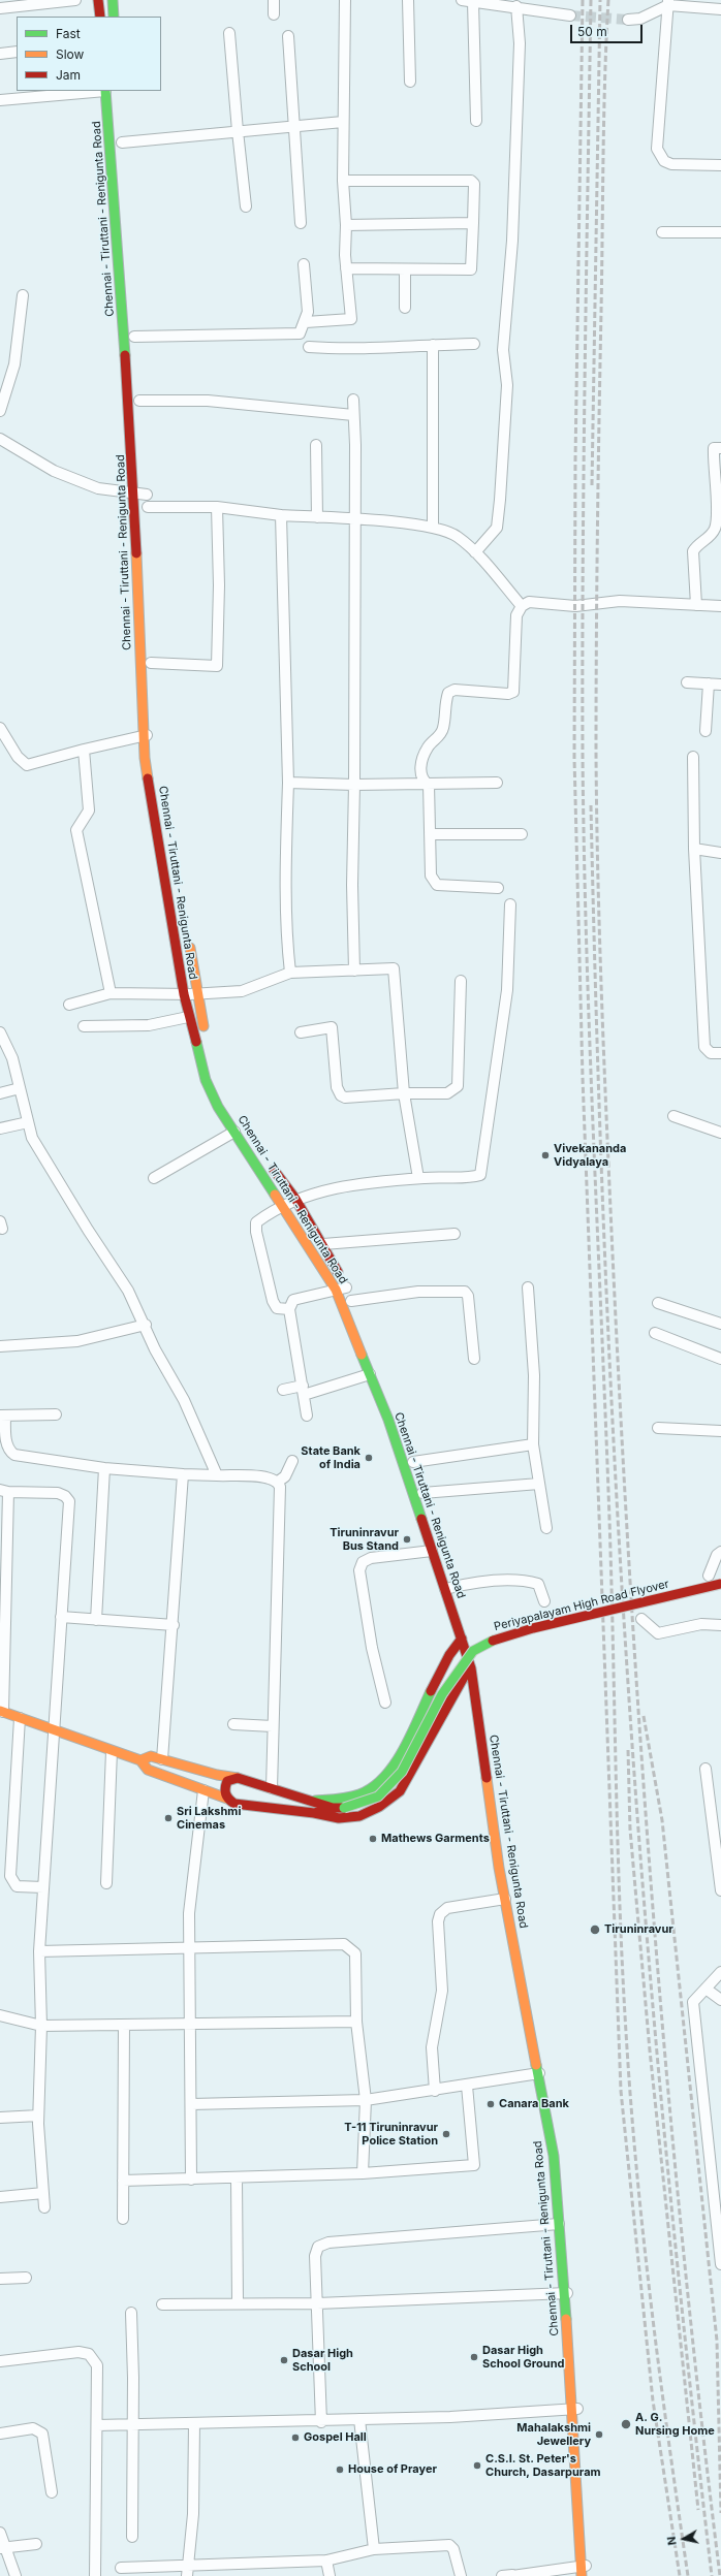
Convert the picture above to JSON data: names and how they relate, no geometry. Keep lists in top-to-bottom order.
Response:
{
  "streets": {
    "main road": ["Chennai - Tiruttani - Renigunta Road", "Periyapalayam High Road Flyover"]
  },
  "places": [
    "Vivekananda Vidyalaya",
    "State Bank of India",
    "Tiruninravur Bus Stand",
    "Sri Lakshmi Cinemas",
    "Mathews Garments",
    "Tiruninravur",
    "Canara Bank",
    "T-11 Tiruninravur Police Station",
    "Dasar High School Ground",
    "Dasar High School",
    "A. G. Nursing Home",
    "Mahalakshmi Jewellery",
    "Gospel Hall",
    "C.S.I. St. Peter's Church, Dasarpuram",
    "House of Prayer"
  ],
  "legend": ["Fast", "Slow", "Jam"],
  "scale_bar": "50 m",
  "north": "left"
}
